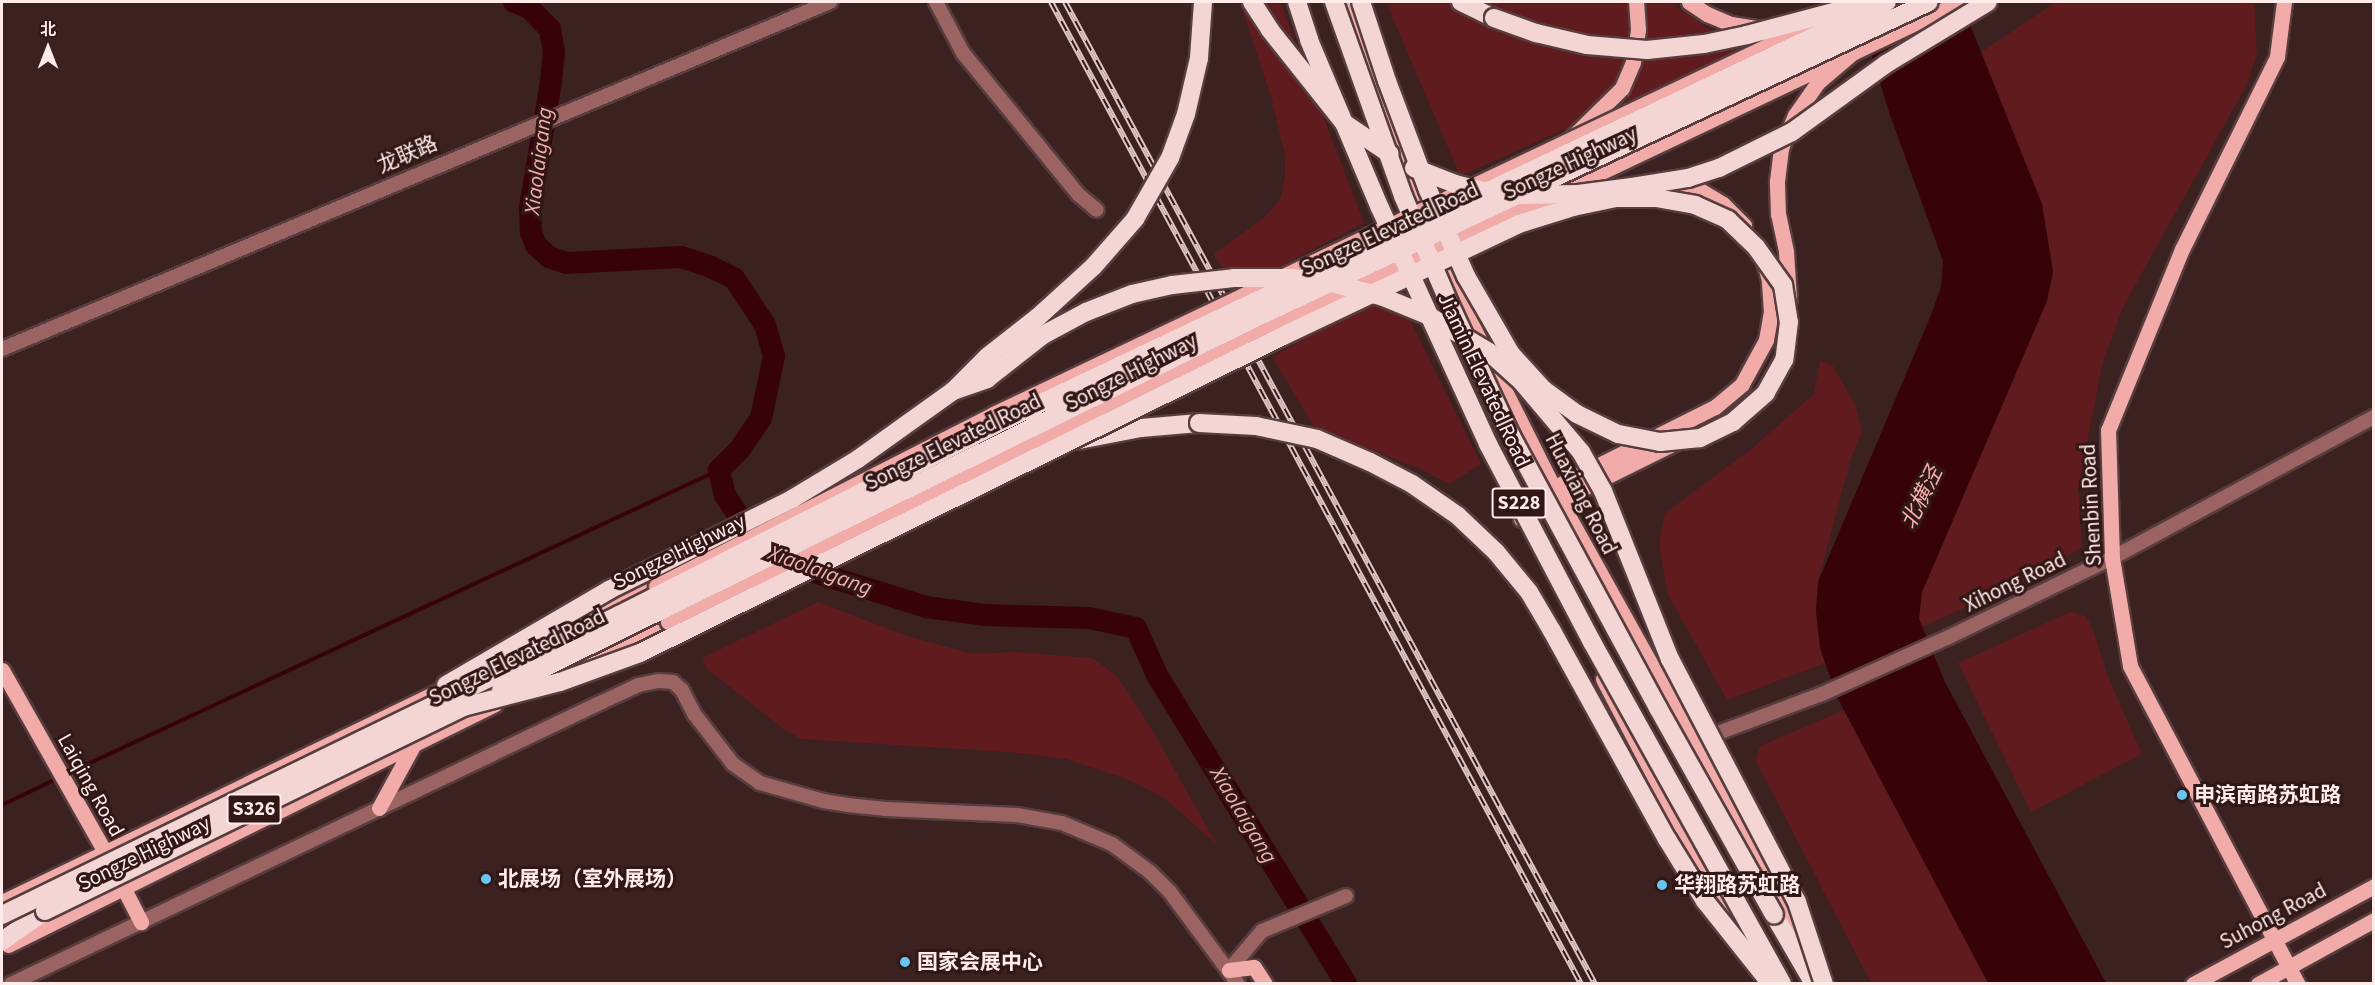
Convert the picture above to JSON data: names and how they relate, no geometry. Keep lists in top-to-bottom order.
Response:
{
  "streets": {
    "highway": [
      "Songze Elevated Road",
      "Jiamin Elevated Road",
      "S228",
      "S326"
    ],
    "main road": [
      "Songze Highway",
      "Huaxiang Road",
      "Shenbin Road",
      "Laiqing Road",
      "Suhong Road"
    ],
    "street": ["龙联路", "Xihong Road"]
  },
  "crossings": [
    ["Songze Highway", "Laiqing Road"],
    ["Huaxiang Road", "Xihong Road"],
    ["Shenbin Road", "Xihong Road"],
    ["Shenbin Road", "Suhong Road"]
  ],
  "water": ["Xiaolaigang", "北横泾"],
  "places": [
    "申滨南路苏虹路",
    "北展场（室外展场）",
    "华翔路苏虹路",
    "国家会展中心"
  ],
  "north": "top"
}
